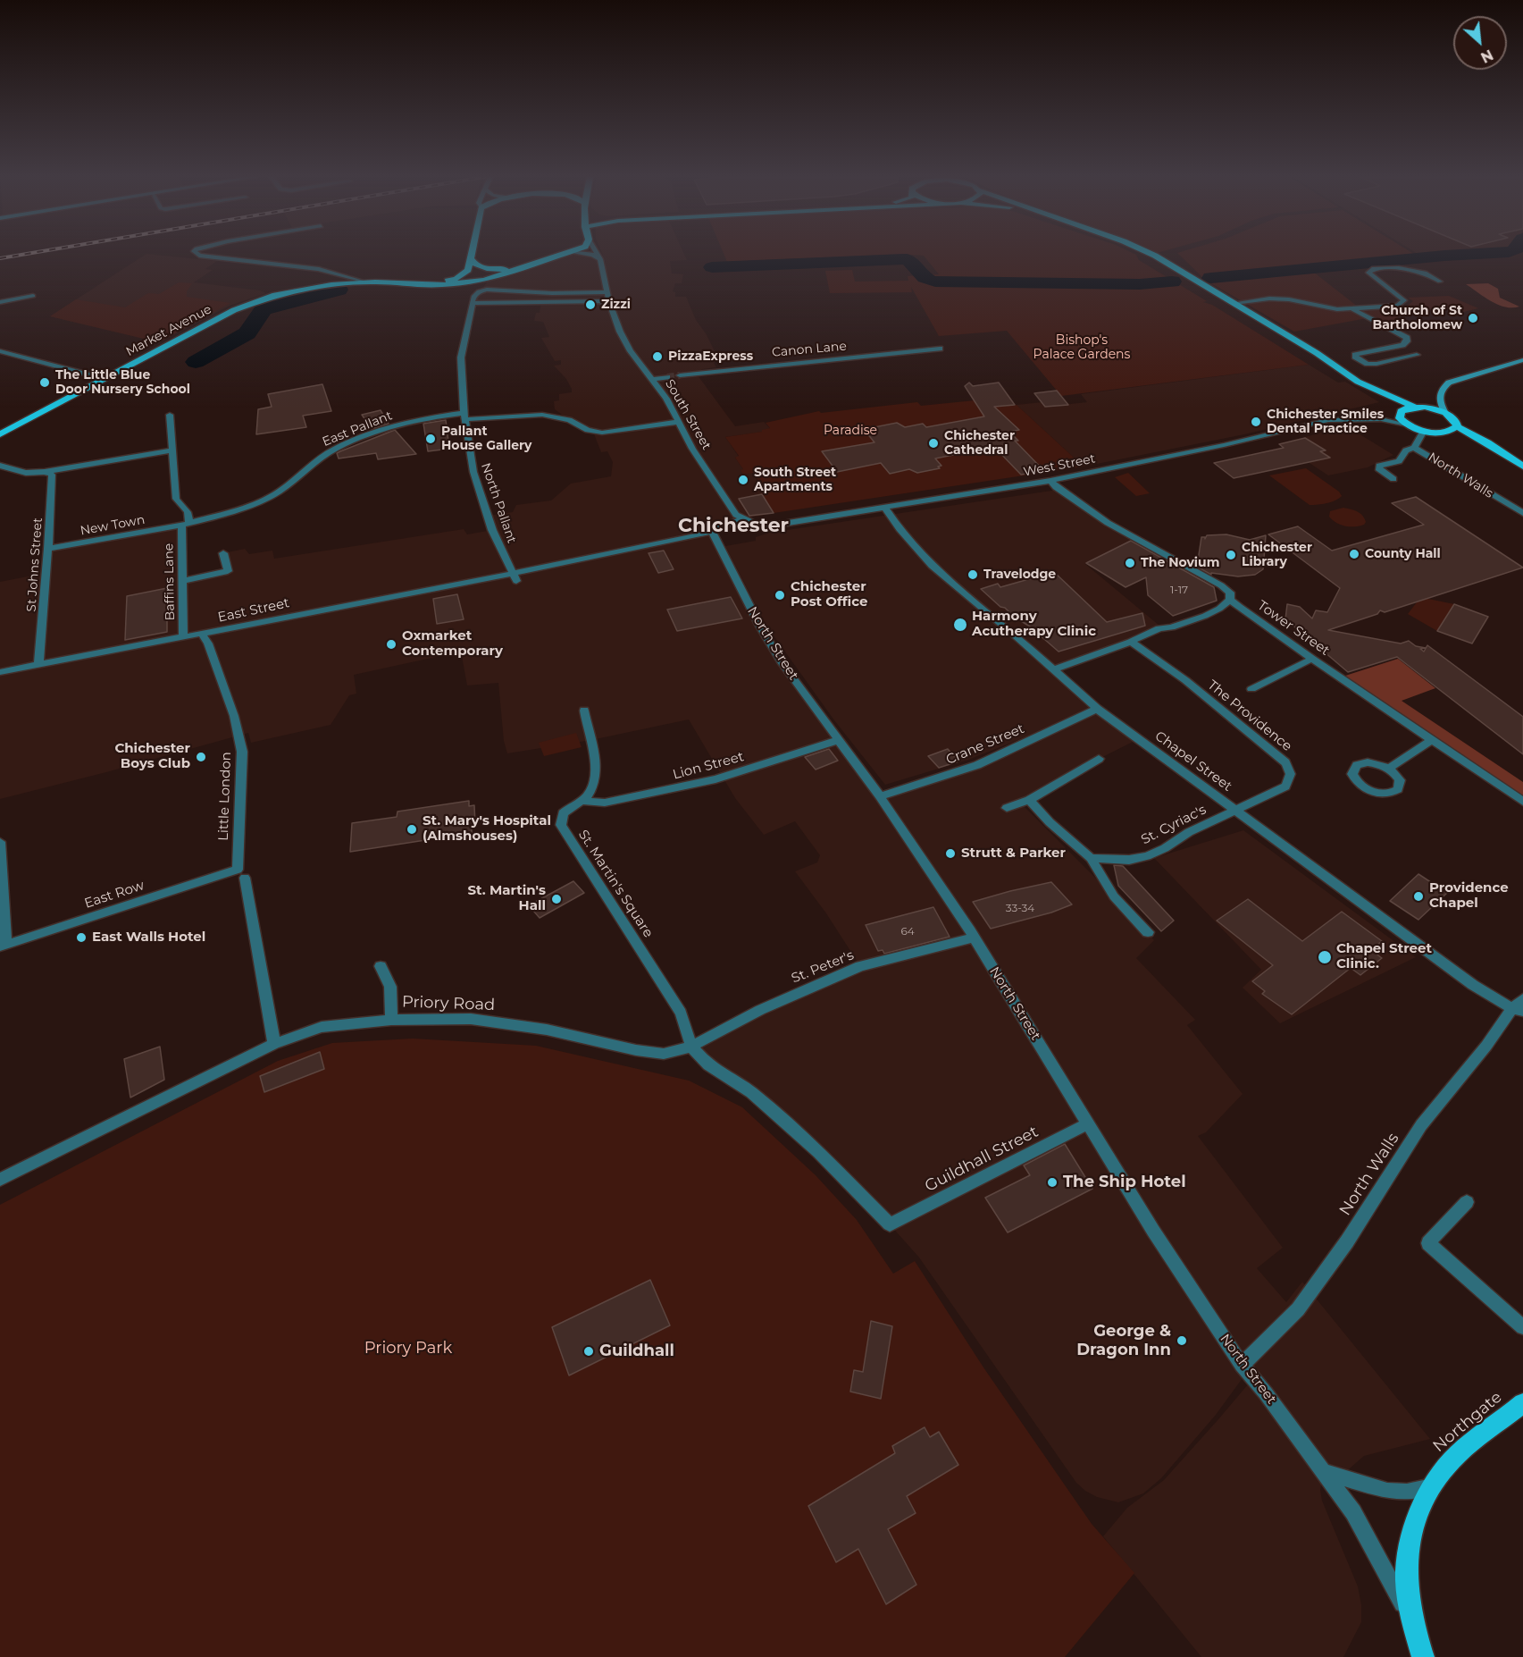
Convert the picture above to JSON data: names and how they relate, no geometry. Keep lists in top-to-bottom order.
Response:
{
  "streets": {
    "main road": ["Market Avenue", "Northgate"],
    "street": [
      "Canon Lane",
      "South Street",
      "East Pallant",
      "West Street",
      "North Walls",
      "North Pallant",
      "New Town",
      "St Johns Street",
      "Baffins Lane",
      "East Street",
      "Tower Street",
      "North Street",
      "The Providence",
      "Crane Street",
      "Chapel Street",
      "Lion Street",
      "Little London",
      "St. Cyriac's",
      "St. Martin's Square",
      "East Row",
      "St. Peter's",
      "Priory Road",
      "Guildhall Street"
    ]
  },
  "crossings": [
    ["South Street", "East Pallant"],
    ["South Street", "West Street"],
    ["South Street", "East Street"],
    ["East Pallant", "North Pallant"],
    ["East Pallant", "New Town"],
    ["East Pallant", "Baffins Lane"],
    ["West Street", "East Street"],
    ["West Street", "Tower Street"],
    ["West Street", "Chapel Street"],
    ["North Walls", "North Street"],
    ["North Walls", "Chapel Street"],
    ["North Pallant", "East Street"],
    ["New Town", "St Johns Street"],
    ["New Town", "Baffins Lane"],
    ["St Johns Street", "East Street"],
    ["Baffins Lane", "East Street"],
    ["East Street", "North Street"],
    ["East Street", "Little London"],
    ["North Street", "Crane Street"],
    ["North Street", "Lion Street"],
    ["North Street", "St. Peter's"],
    ["North Street", "Guildhall Street"],
    ["North Street", "Northgate"],
    ["The Providence", "Chapel Street"],
    ["The Providence", "St. Cyriac's"],
    ["Crane Street", "Chapel Street"],
    ["Chapel Street", "St. Cyriac's"],
    ["Lion Street", "St. Martin's Square"],
    ["Little London", "East Row"],
    ["Little London", "Priory Road"],
    ["St. Martin's Square", "St. Peter's"],
    ["St. Martin's Square", "Priory Road"],
    ["St. Martin's Square", "Guildhall Street"],
    ["St. Peter's", "Priory Road"],
    ["St. Peter's", "Guildhall Street"],
    ["Priory Road", "Guildhall Street"]
  ],
  "districts": ["Chichester"],
  "parks": ["Bishop's Palace Gardens", "Paradise", "Priory Park"],
  "places": [
    "Zizzi",
    "Church of St Bartholomew",
    "PizzaExpress",
    "The Little Blue Door Nursery School",
    "Chichester Smiles Dental Practice",
    "Pallant House Gallery",
    "Chichester Cathedral",
    "South Street Apartments",
    "County Hall",
    "Chichester Library",
    "The Novium",
    "Travelodge",
    "Chichester Post Office",
    "Harmony Acutherapy Clinic",
    "Oxmarket Contemporary",
    "Chichester Boys Club",
    "St. Mary's Hospital (Almshouses)",
    "Strutt & Parker",
    "Providence Chapel",
    "St. Martin's Hall",
    "East Walls Hotel",
    "Chapel Street Clinic.",
    "The Ship Hotel",
    "George & Dragon Inn",
    "Guildhall"
  ],
  "house_numbers": ["1-17", "33-34", "64"],
  "north": "bottom right"
}
